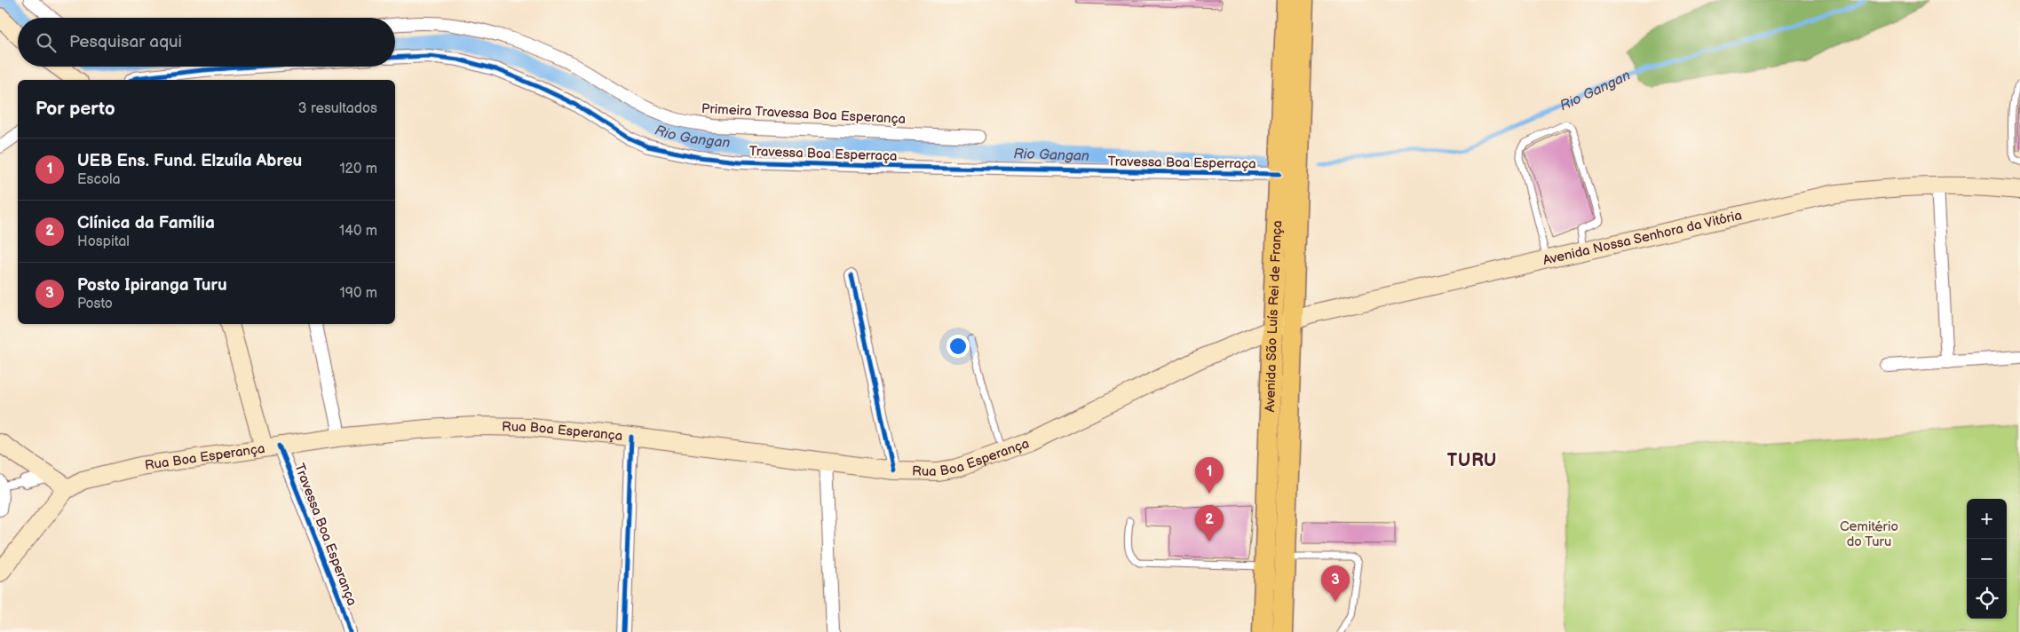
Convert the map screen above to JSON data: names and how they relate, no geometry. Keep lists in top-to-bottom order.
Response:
{
  "streets": {
    "main road": [
      "Avenida Nossa Senhora da Vitória",
      "Avenida São Luís Rei de França",
      "Rua Boa Esperança",
      "Travessa Boa Esperança"
    ],
    "street": ["Primeira Travessa Boa Esperança", "Travessa Boa Esperraça"]
  },
  "crossings": [
    ["Travessa Boa Esperraça", "Avenida São Luís Rei de França"],
    ["Avenida Nossa Senhora da Vitória", "Avenida São Luís Rei de França"],
    ["Avenida Nossa Senhora da Vitória", "Rua Boa Esperança"],
    ["Avenida São Luís Rei de França", "Rua Boa Esperança"],
    ["Rua Boa Esperança", "Travessa Boa Esperança"]
  ],
  "districts": ["TURU"],
  "water": ["Rio Gangan"],
  "parks": ["Cemitério do Turu"],
  "page": {
    "search": "Pesquisar aqui",
    "heading": ["Por perto", "3 resultados"],
    "list": [
      {
        "mark": "1",
        "name": "UEB Ens. Fund. Elzuíla Abreu",
        "note": "Escola",
        "value": "120 m"
      },
      {
        "mark": "2",
        "name": "Clínica da Família",
        "note": "Hospital",
        "value": "140 m"
      },
      {
        "mark": "3",
        "name": "Posto Ipiranga Turu",
        "note": "Posto",
        "value": "190 m"
      }
    ],
    "pins": ["1", "2", "3"],
    "map_buttons": ["+", "−"]
  }
}
